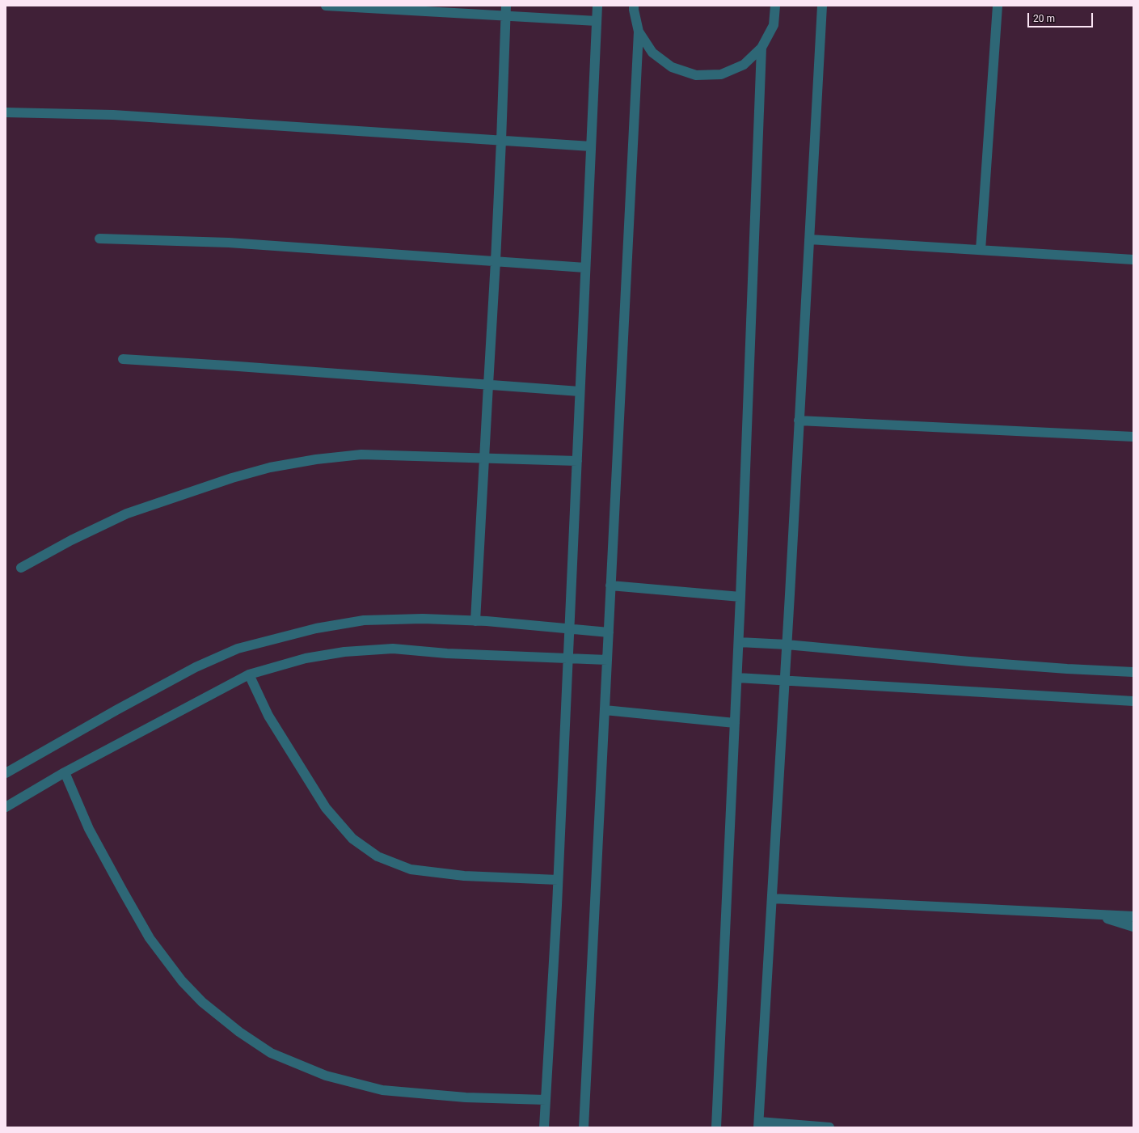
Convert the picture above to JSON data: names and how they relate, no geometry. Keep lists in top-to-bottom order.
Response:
{
  "scale_bar": "20 m"
}
